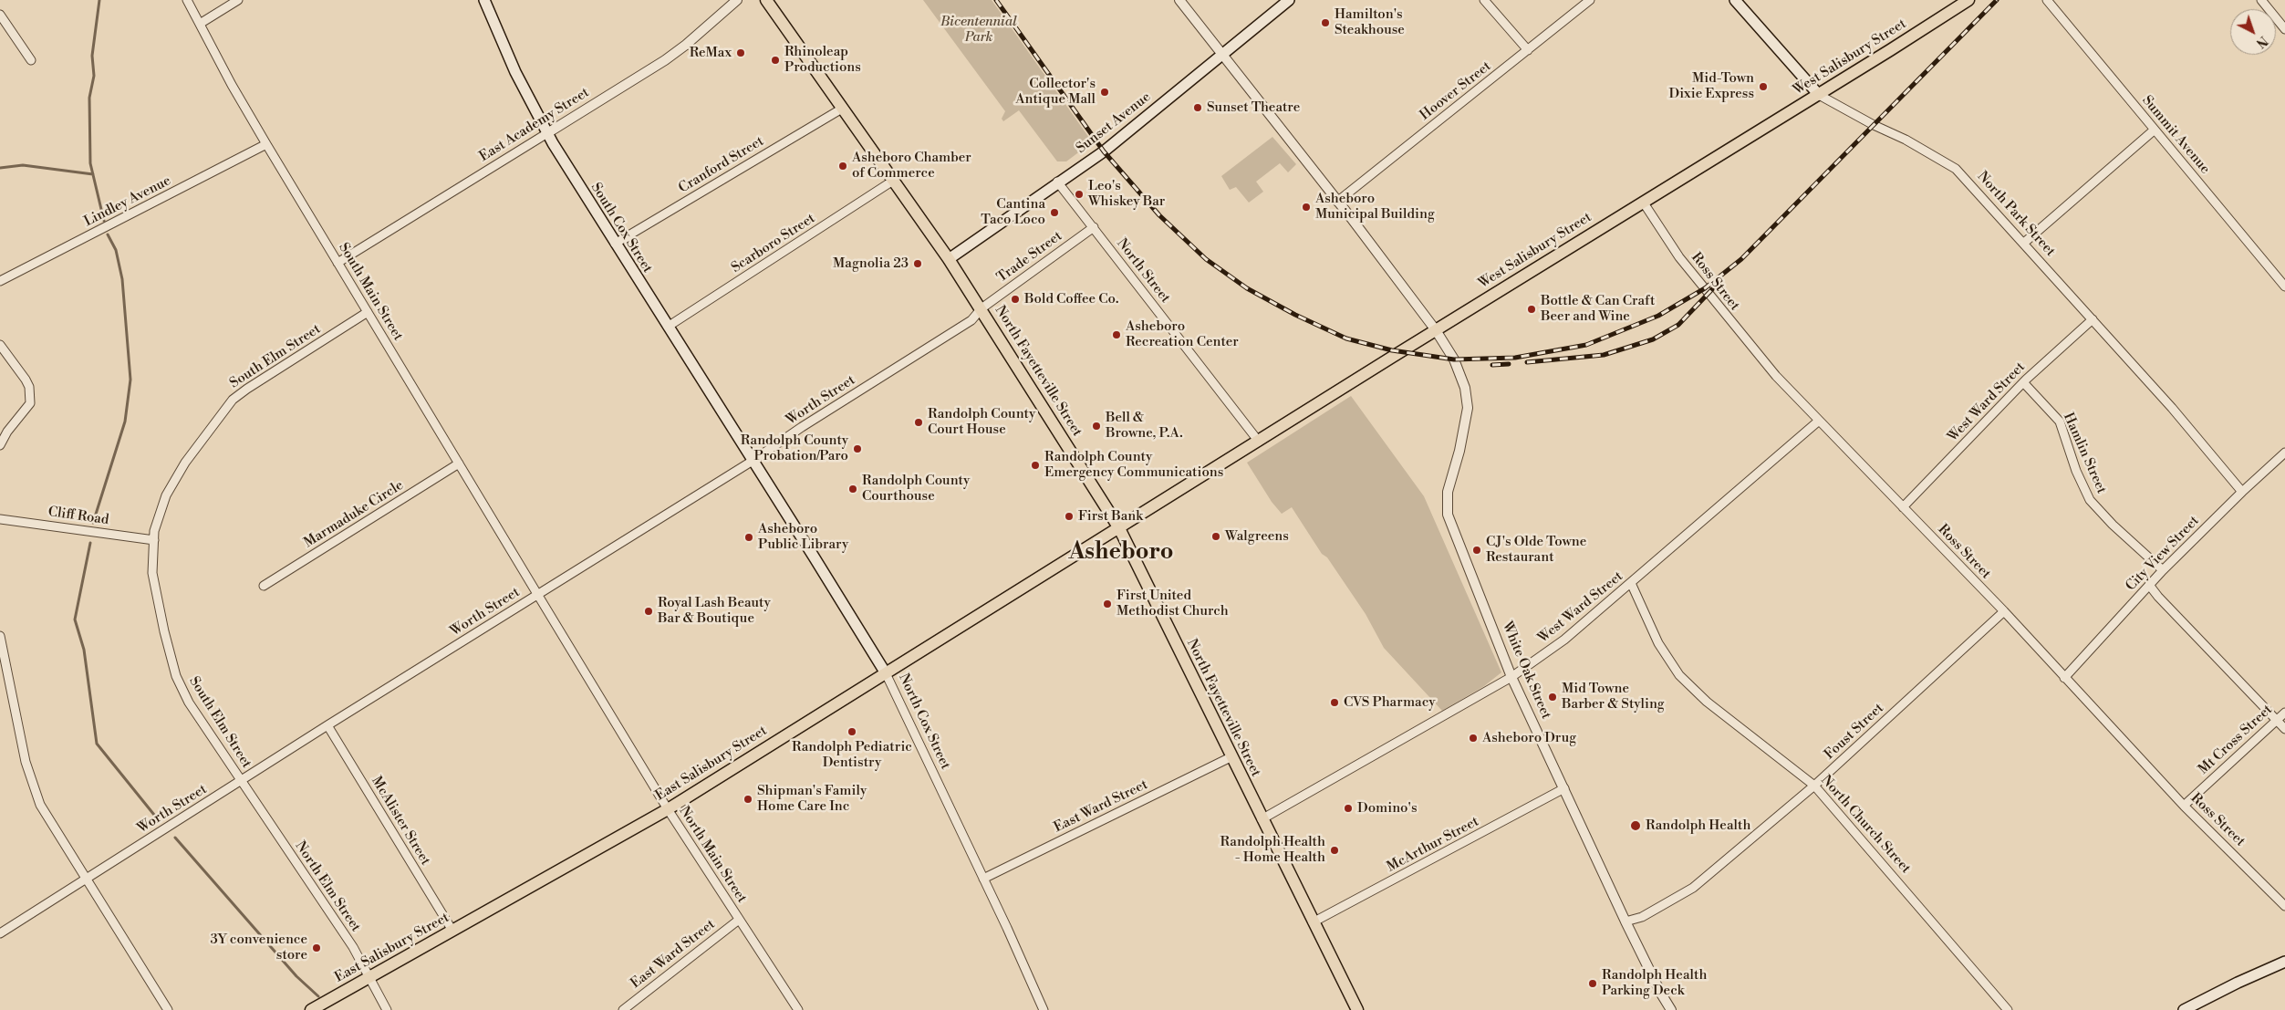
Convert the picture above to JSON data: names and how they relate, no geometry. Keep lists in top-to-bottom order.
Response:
{
  "streets": {
    "main road": [
      "West Salisbury Street",
      "Sunset Avenue",
      "North Park Street",
      "South Cox Street",
      "North Fayetteville Street",
      "North Cox Street",
      "East Salisbury Street"
    ],
    "street": [
      "Hoover Street",
      "East Academy Street",
      "Summit Avenue",
      "Cranford Street",
      "Lindley Avenue",
      "Scarboro Street",
      "Trade Street",
      "North Street",
      "Ross Street",
      "South Main Street",
      "South Elm Street",
      "Worth Street",
      "West Ward Street",
      "Hamlin Street",
      "Marmaduke Circle",
      "Cliff Road",
      "City View Street",
      "White Oak Street",
      "Foust Street",
      "Mt Cross Street",
      "East Ward Street",
      "McAlister Street",
      "North Church Street",
      "McArthur Street",
      "North Main Street",
      "North Elm Street"
    ]
  },
  "crossings": [
    ["West Salisbury Street", "North Park Street"],
    ["West Salisbury Street", "North Street"],
    ["West Salisbury Street", "Ross Street"],
    ["West Salisbury Street", "North Fayetteville Street"],
    ["West Salisbury Street", "White Oak Street"],
    ["West Salisbury Street", "East Salisbury Street"],
    ["Sunset Avenue", "North Street"],
    ["Sunset Avenue", "North Fayetteville Street"],
    ["East Academy Street", "South Cox Street"],
    ["East Academy Street", "South Main Street"],
    ["Cranford Street", "South Cox Street"],
    ["Cranford Street", "North Fayetteville Street"],
    ["Lindley Avenue", "South Main Street"],
    ["North Park Street", "West Ward Street"],
    ["North Park Street", "City View Street"],
    ["South Cox Street", "Scarboro Street"],
    ["South Cox Street", "Worth Street"],
    ["South Cox Street", "North Cox Street"],
    ["Scarboro Street", "North Fayetteville Street"],
    ["Trade Street", "North Street"],
    ["Trade Street", "North Fayetteville Street"],
    ["Trade Street", "Worth Street"],
    ["Ross Street", "West Ward Street"],
    ["Ross Street", "City View Street"],
    ["Ross Street", "Foust Street"],
    ["Ross Street", "Mt Cross Street"],
    ["South Main Street", "South Elm Street"],
    ["South Main Street", "Worth Street"],
    ["South Main Street", "Marmaduke Circle"],
    ["South Main Street", "North Main Street"],
    ["South Elm Street", "Worth Street"],
    ["South Elm Street", "Cliff Road"],
    ["South Elm Street", "North Elm Street"],
    ["North Fayetteville Street", "Worth Street"],
    ["North Fayetteville Street", "West Ward Street"],
    ["North Fayetteville Street", "East Salisbury Street"],
    ["North Fayetteville Street", "East Ward Street"],
    ["North Fayetteville Street", "McArthur Street"],
    ["Worth Street", "North Cox Street"],
    ["Worth Street", "McAlister Street"],
    ["Worth Street", "North Main Street"],
    ["Worth Street", "North Elm Street"],
    ["West Ward Street", "Hamlin Street"],
    ["West Ward Street", "White Oak Street"],
    ["West Ward Street", "North Church Street"],
    ["Hamlin Street", "City View Street"],
    ["White Oak Street", "Foust Street"],
    ["White Oak Street", "McArthur Street"],
    ["North Cox Street", "East Salisbury Street"],
    ["North Cox Street", "East Ward Street"],
    ["Foust Street", "North Church Street"],
    ["East Salisbury Street", "McAlister Street"],
    ["East Salisbury Street", "North Main Street"],
    ["East Salisbury Street", "North Elm Street"],
    ["East Ward Street", "North Main Street"]
  ],
  "districts": ["Asheboro"],
  "parks": ["Bicentennial Park"],
  "places": [
    "Hamilton's Steakhouse",
    "ReMax",
    "Rhinoleap Productions",
    "Mid-Town Dixie Express",
    "Collector's Antique Mall",
    "Sunset Theatre",
    "Asheboro Chamber of Commerce",
    "Leo's Whiskey Bar",
    "Asheboro Municipal Building",
    "Cantina Taco Loco",
    "Magnolia 23",
    "Bold Coffee Co.",
    "Bottle & Can Craft Beer and Wine",
    "Asheboro Recreation Center",
    "Randolph County Court House",
    "Bell & Browne, P.A.",
    "Randolph County Probation/Paro",
    "Randolph County Emergency Communications",
    "Randolph County Courthouse",
    "First Bank",
    "Walgreens",
    "Asheboro Public Library",
    "CJ's Olde Towne Restaurant",
    "First United Methodist Church",
    "Royal Lash Beauty Bar & Boutique",
    "Mid Towne Barber & Styling",
    "CVS Pharmacy",
    "Randolph Pediatric Dentistry",
    "Asheboro Drug",
    "Shipman's Family Home Care Inc",
    "Domino's",
    "Randolph Health",
    "Randolph Health - Home Health",
    "3Y convenience store",
    "Randolph Health Parking Deck"
  ],
  "north": "bottom right"
}
